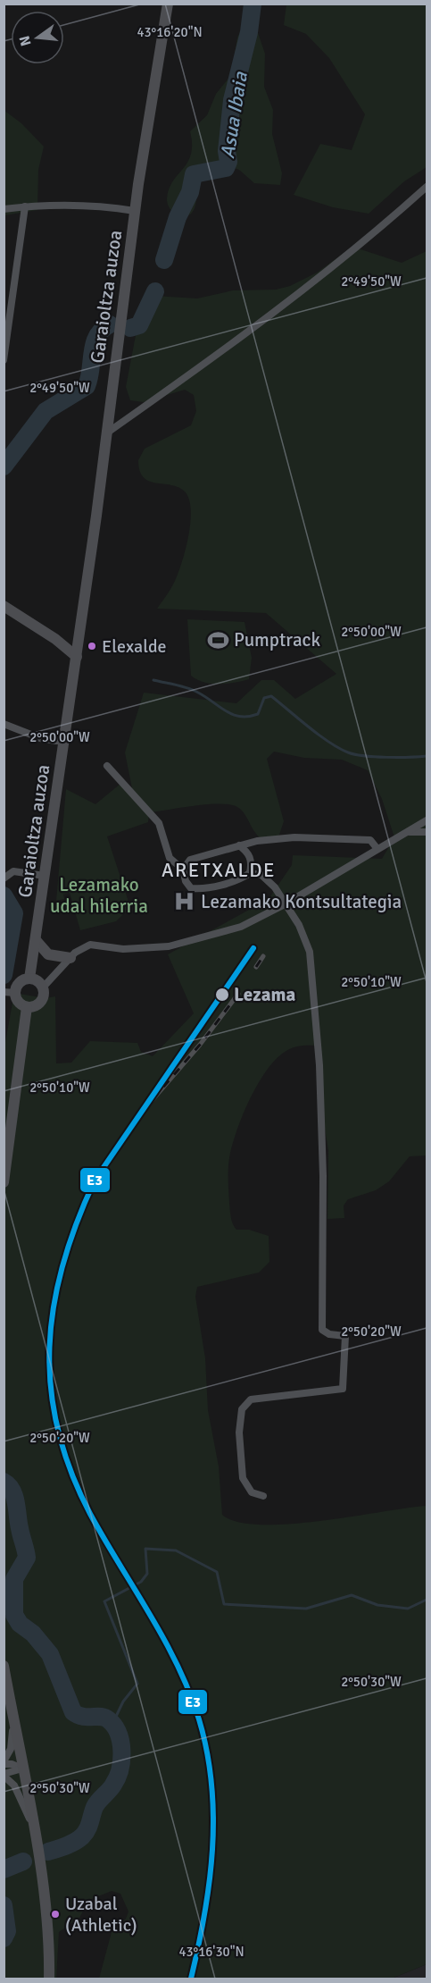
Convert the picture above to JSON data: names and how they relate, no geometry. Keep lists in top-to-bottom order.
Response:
{
  "streets": {
    "street": ["Garaioltza auzoa"]
  },
  "districts": ["ARETXALDE"],
  "water": ["Asua Ibaia"],
  "parks": ["Lezamako udal hilerria"],
  "places": {
    "sports": ["Pumptrack"],
    "other": ["Elexalde", "Lezama", "Uzabal (Athletic)"],
    "hospital": ["Lezamako Kontsultategia"]
  },
  "lines": ["transit line E3"],
  "north": "left",
  "coordinates": [
    "43°16'20\"N",
    "2°49'50\"W",
    "2°50'00\"W",
    "2°50'10\"W",
    "2°50'20\"W",
    "2°50'30\"W",
    "43°16'30\"N"
  ]
}
